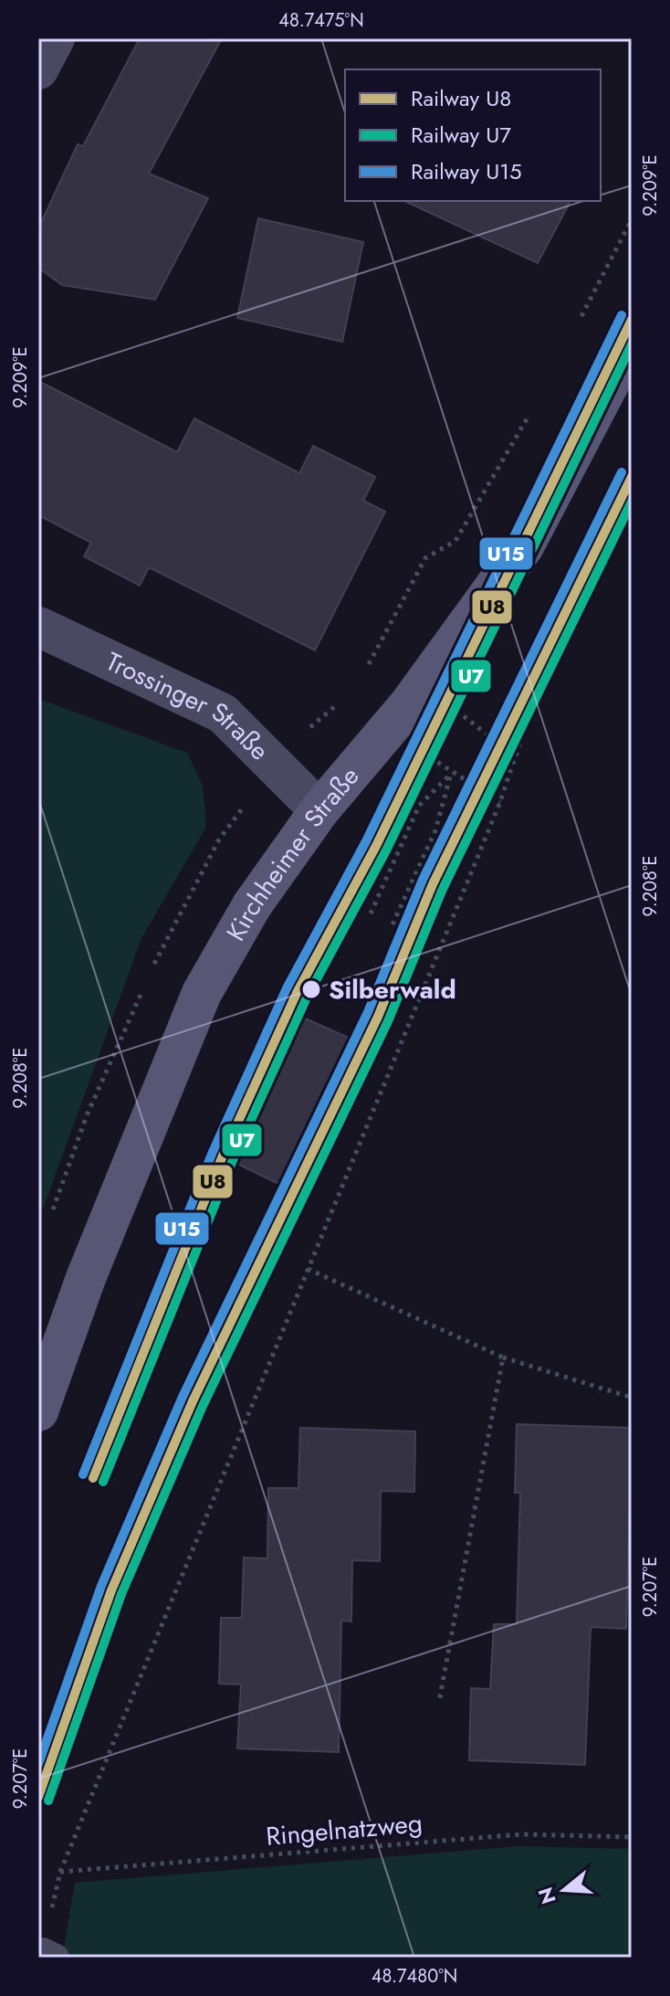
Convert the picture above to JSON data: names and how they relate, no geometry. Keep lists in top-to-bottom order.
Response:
{
  "streets": {
    "main road": ["Kirchheimer Straße"],
    "street": ["Trossinger Straße"],
    "path": ["Ringelnatzweg"]
  },
  "crossings": [
    ["Trossinger Straße", "Kirchheimer Straße"]
  ],
  "places": ["Silberwald"],
  "lines": ["rail line U15", "rail line U8", "rail line U7"],
  "legend": ["Railway U8", "Railway U7", "Railway U15"],
  "north": "left",
  "coordinates": [
    "48.7475°N",
    "9.209°E",
    "9.208°E",
    "9.207°E",
    "48.7480°N"
  ]
}
